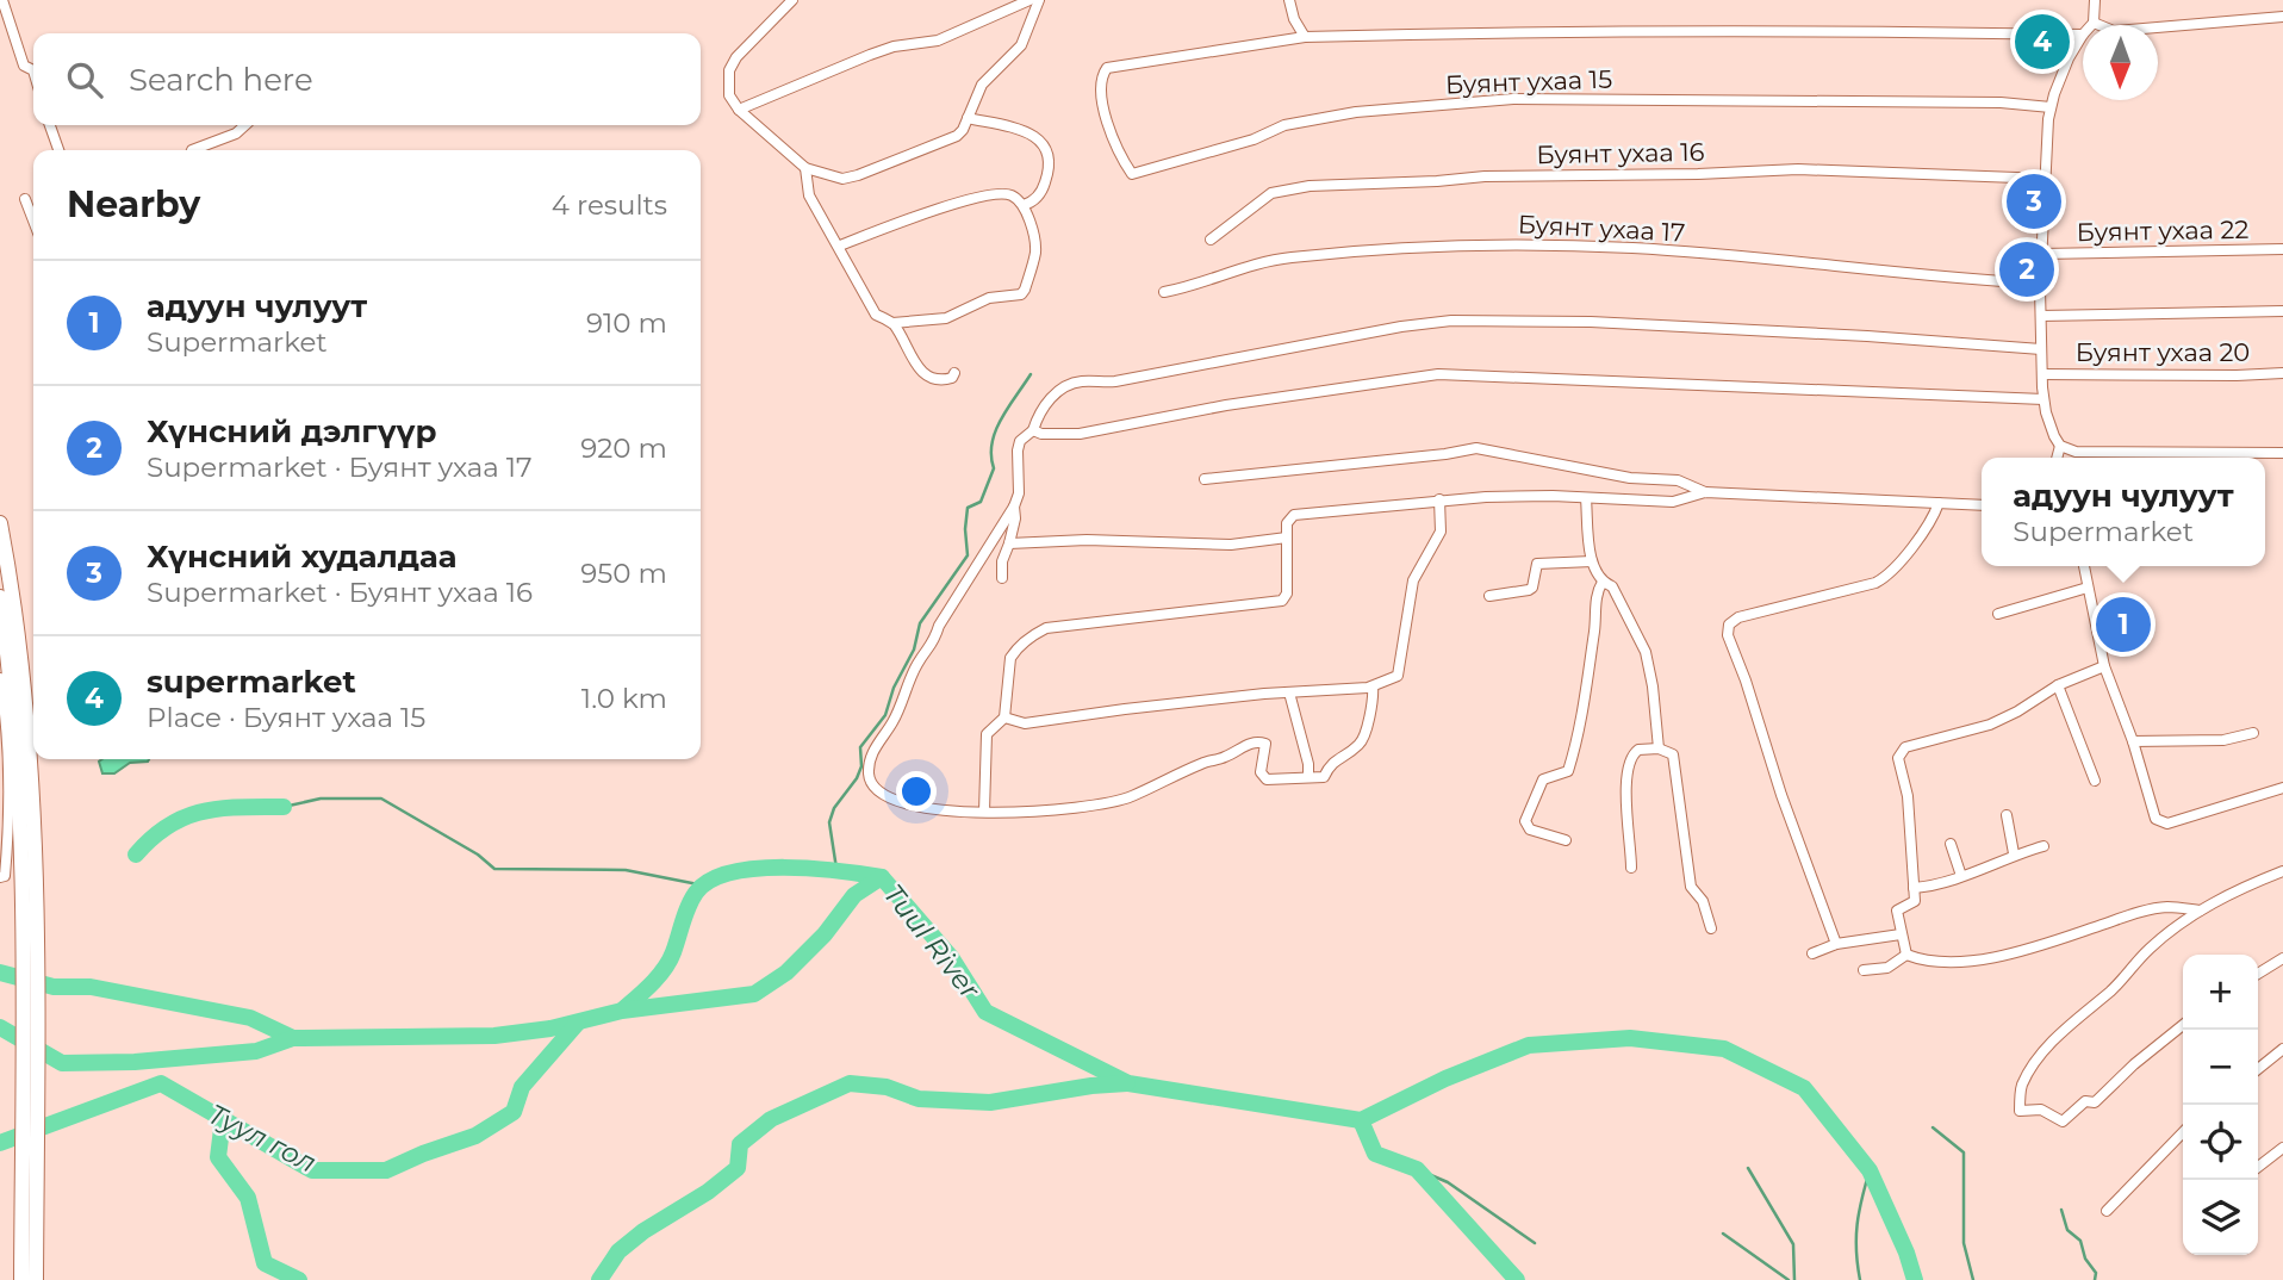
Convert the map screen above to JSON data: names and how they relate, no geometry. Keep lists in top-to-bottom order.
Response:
{
  "streets": {
    "street": [
      "Буянт ухаа 15",
      "Буянт ухаа 16",
      "Буянт ухаа 17",
      "Буянт ухаа 22",
      "Буянт ухаа 20"
    ]
  },
  "water": ["Tuul River", "Туул гол"],
  "north": "bottom",
  "page": {
    "pins": [
      "4",
      "3",
      "2",
      "1"
    ],
    "search": "Search here",
    "heading": ["Nearby", "4 results"],
    "list": [
      {
        "mark": "1",
        "name": "адуун чулуут",
        "note": "Supermarket",
        "value": "910 m"
      },
      {
        "mark": "2",
        "name": "Хүнсний дэлгүүр",
        "note": "Supermarket · Буянт ухаа 17",
        "value": "920 m"
      },
      {
        "mark": "3",
        "name": "Хүнсний худалдаа",
        "note": "Supermarket · Буянт ухаа 16",
        "value": "950 m"
      },
      {
        "mark": "4",
        "name": "supermarket",
        "note": "Place · Буянт ухаа 15",
        "value": "1.0 km"
      }
    ],
    "popup": ["адуун чулуут", "Supermarket"],
    "map_buttons": ["+", "−"]
  }
}
